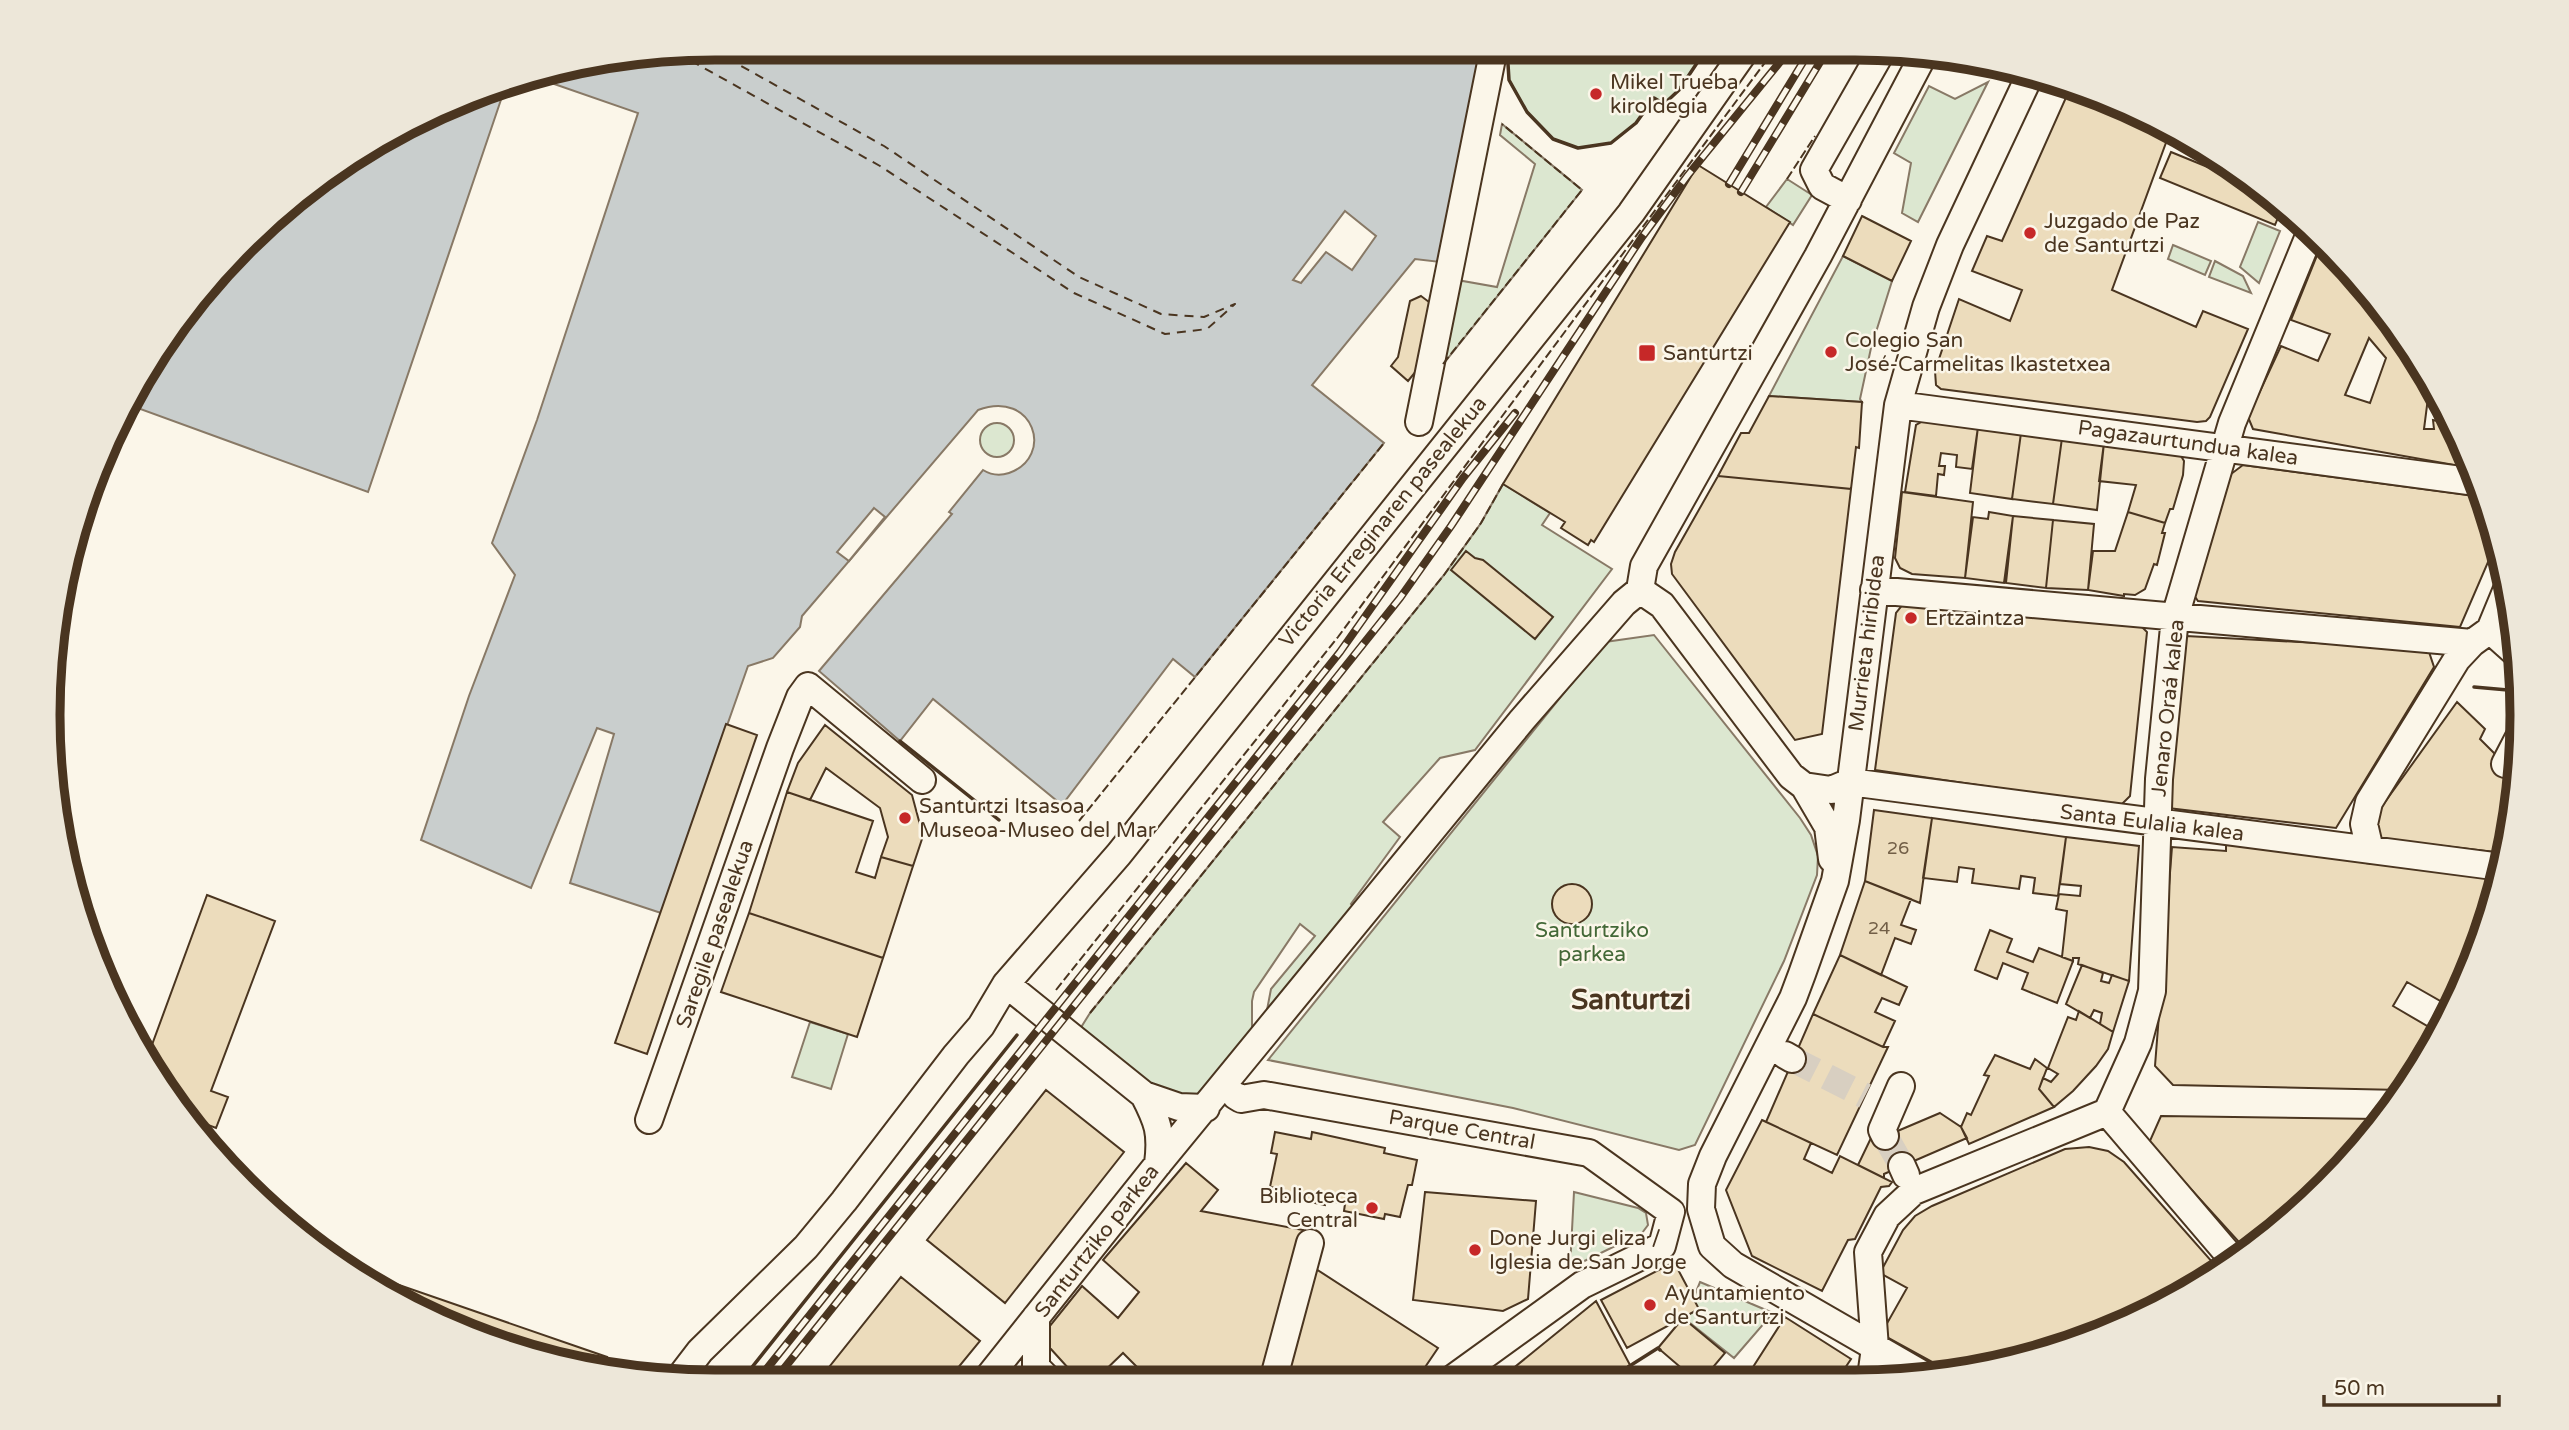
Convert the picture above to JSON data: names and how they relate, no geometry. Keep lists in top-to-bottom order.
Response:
{
  "streets": {
    "street": [
      "Pagazaurtundua kalea",
      "Victoria Erreginaren pasealekua",
      "Murrieta hiribidea",
      "Jenaro Oraá kalea",
      "Santa Eulalia kalea",
      "Saregile pasealekua",
      "Parque Central",
      "Santurtziko parkea"
    ]
  },
  "crossings": [
    ["Pagazaurtundua kalea", "Murrieta hiribidea"],
    ["Pagazaurtundua kalea", "Jenaro Oraá kalea"],
    ["Murrieta hiribidea", "Santa Eulalia kalea"],
    ["Jenaro Oraá kalea", "Santa Eulalia kalea"]
  ],
  "districts": ["Santurtzi"],
  "parks": ["Santurtziko parkea"],
  "places": {
    "other": [
      "Mikel Trueba kiroldegia",
      "Juzgado de Paz de Santurtzi",
      "Colegio San José-Carmelitas Ikastetxea",
      "Ertzaintza",
      "Santurtzi Itsasoa Museoa-Museo del Mar",
      "Biblioteca Central",
      "Done Jurgi eliza / Iglesia de San Jorge",
      "Ayuntamiento de Santurtzi"
    ],
    "transit": ["Santurtzi"]
  },
  "house_numbers": ["26", "24"],
  "scale_bar": "50 m"
}
